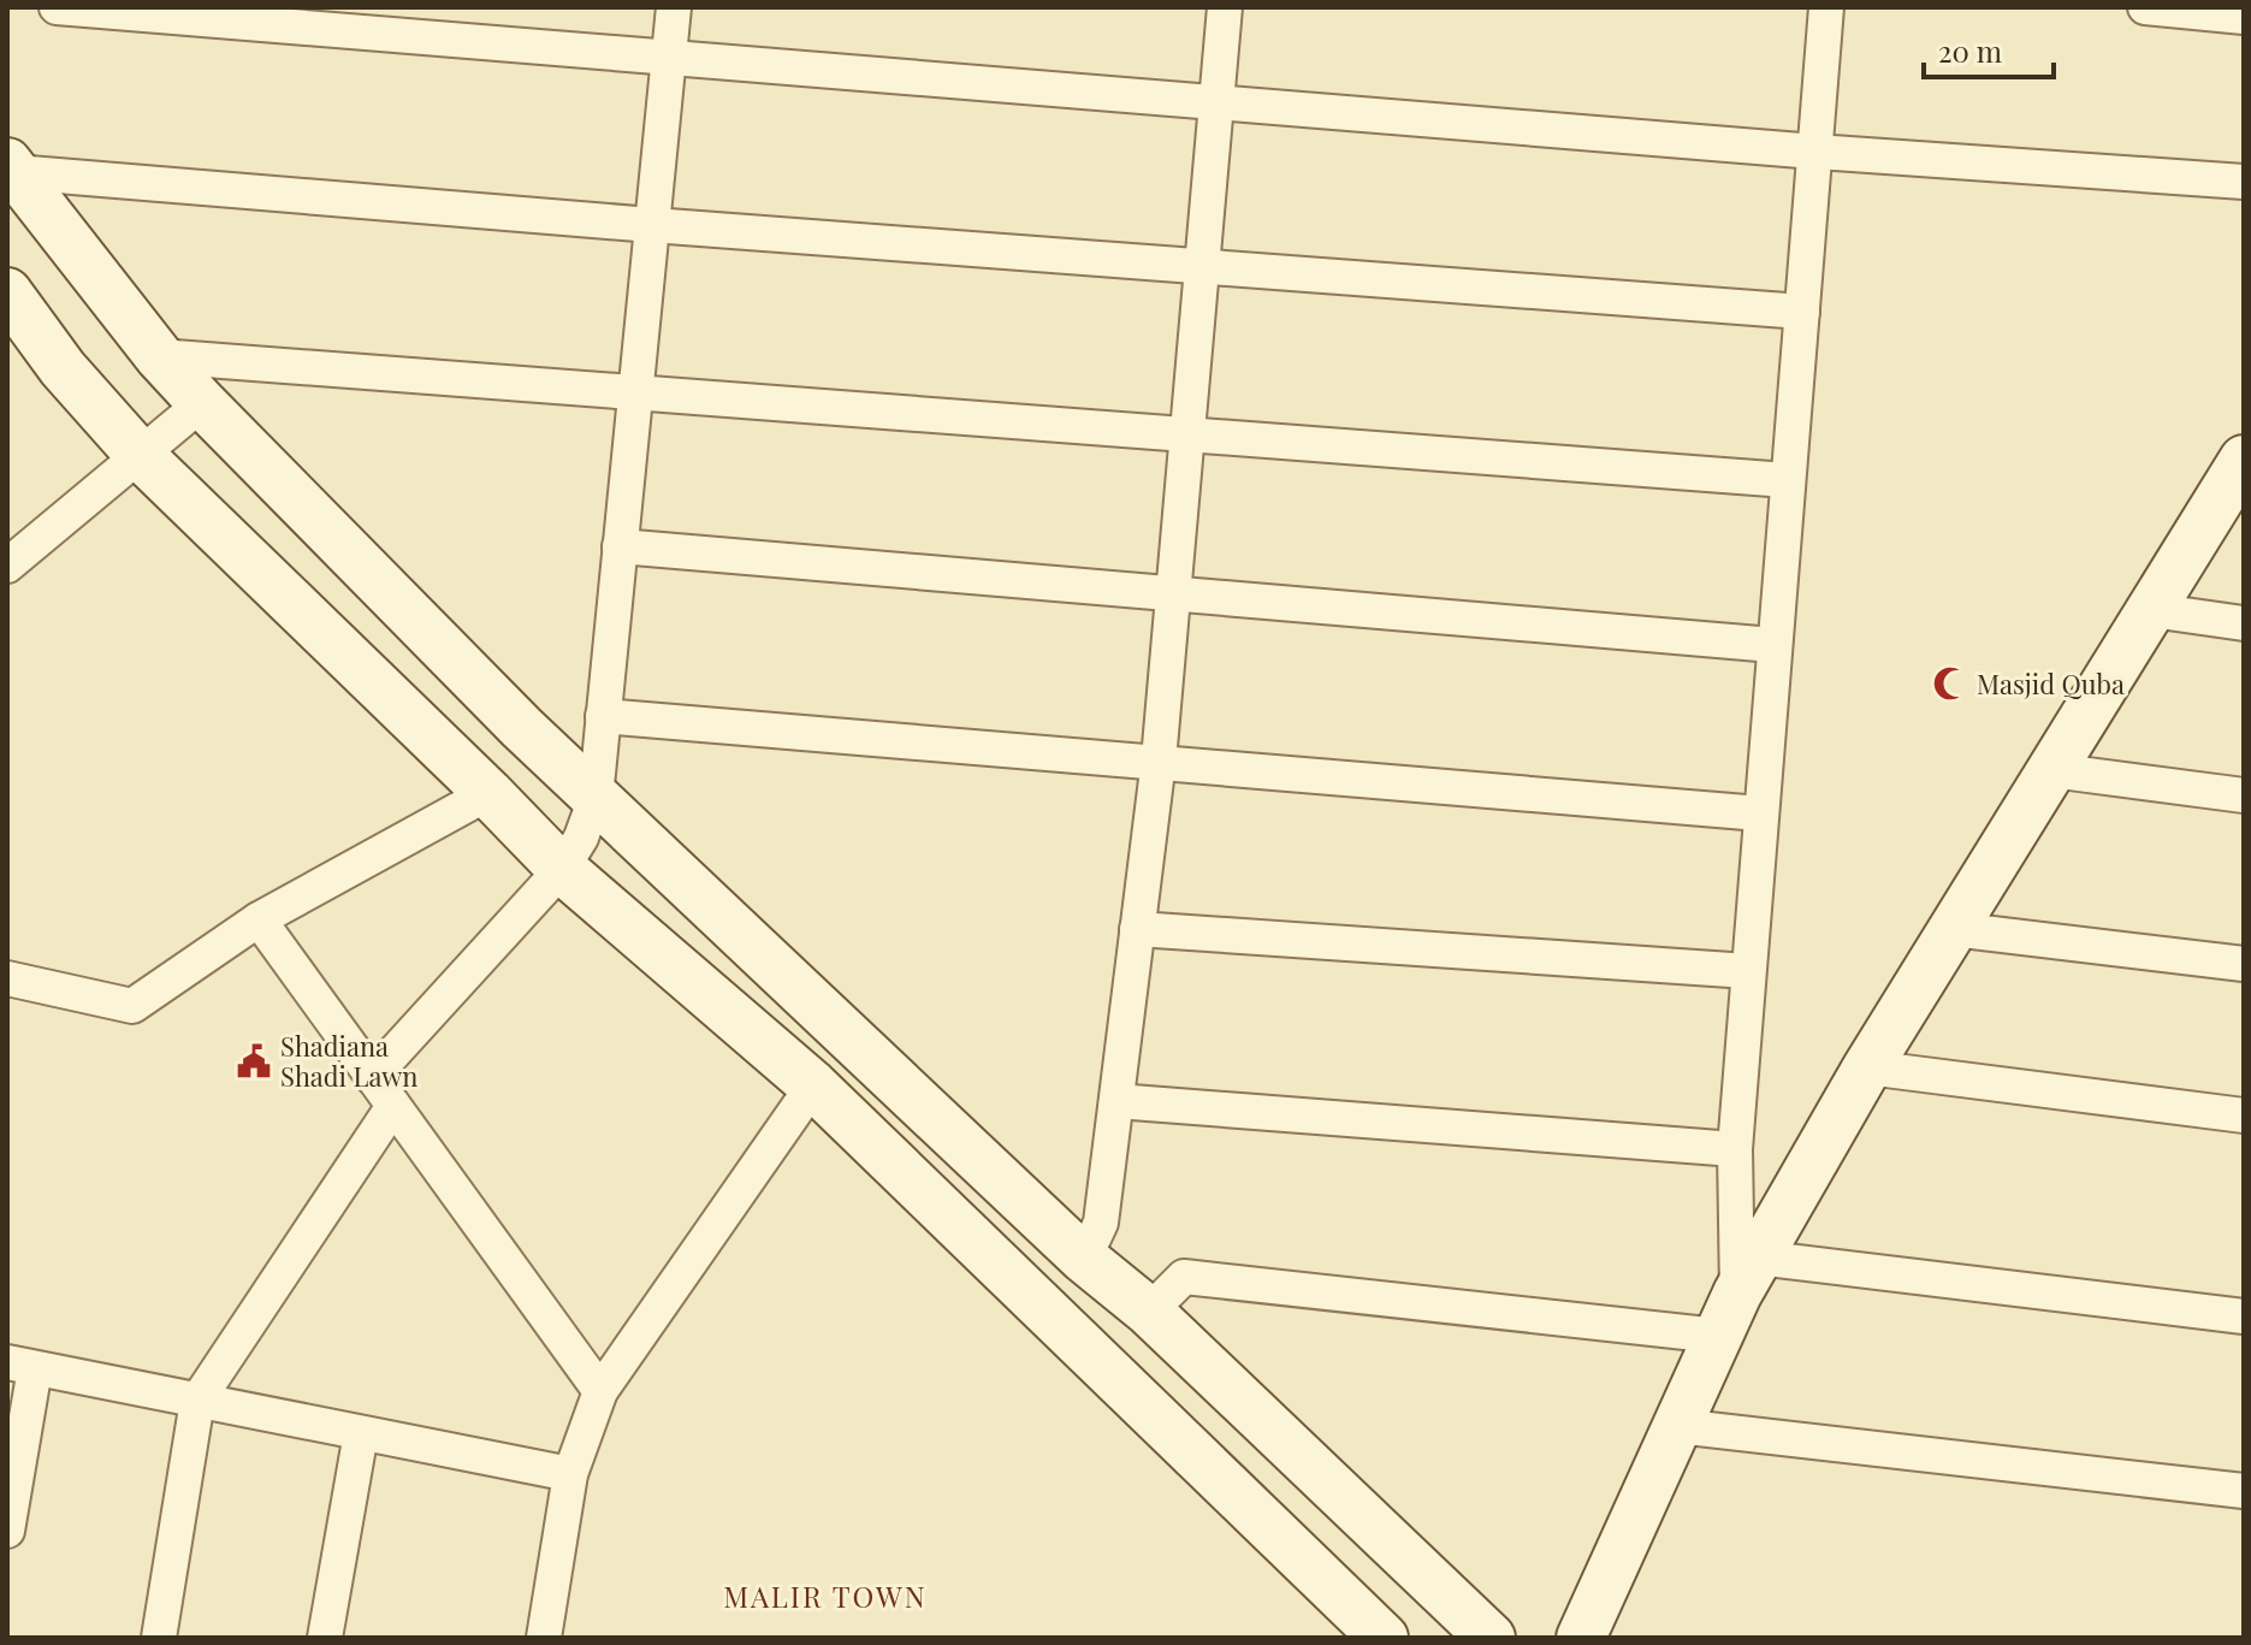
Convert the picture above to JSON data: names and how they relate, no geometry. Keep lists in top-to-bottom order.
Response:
{
  "districts": ["MALIR TOWN"],
  "places": {
    "mosque": ["Masjid Quba"],
    "public building": ["Shadiana Shadi Lawn"]
  },
  "scale_bar": "20 m"
}
